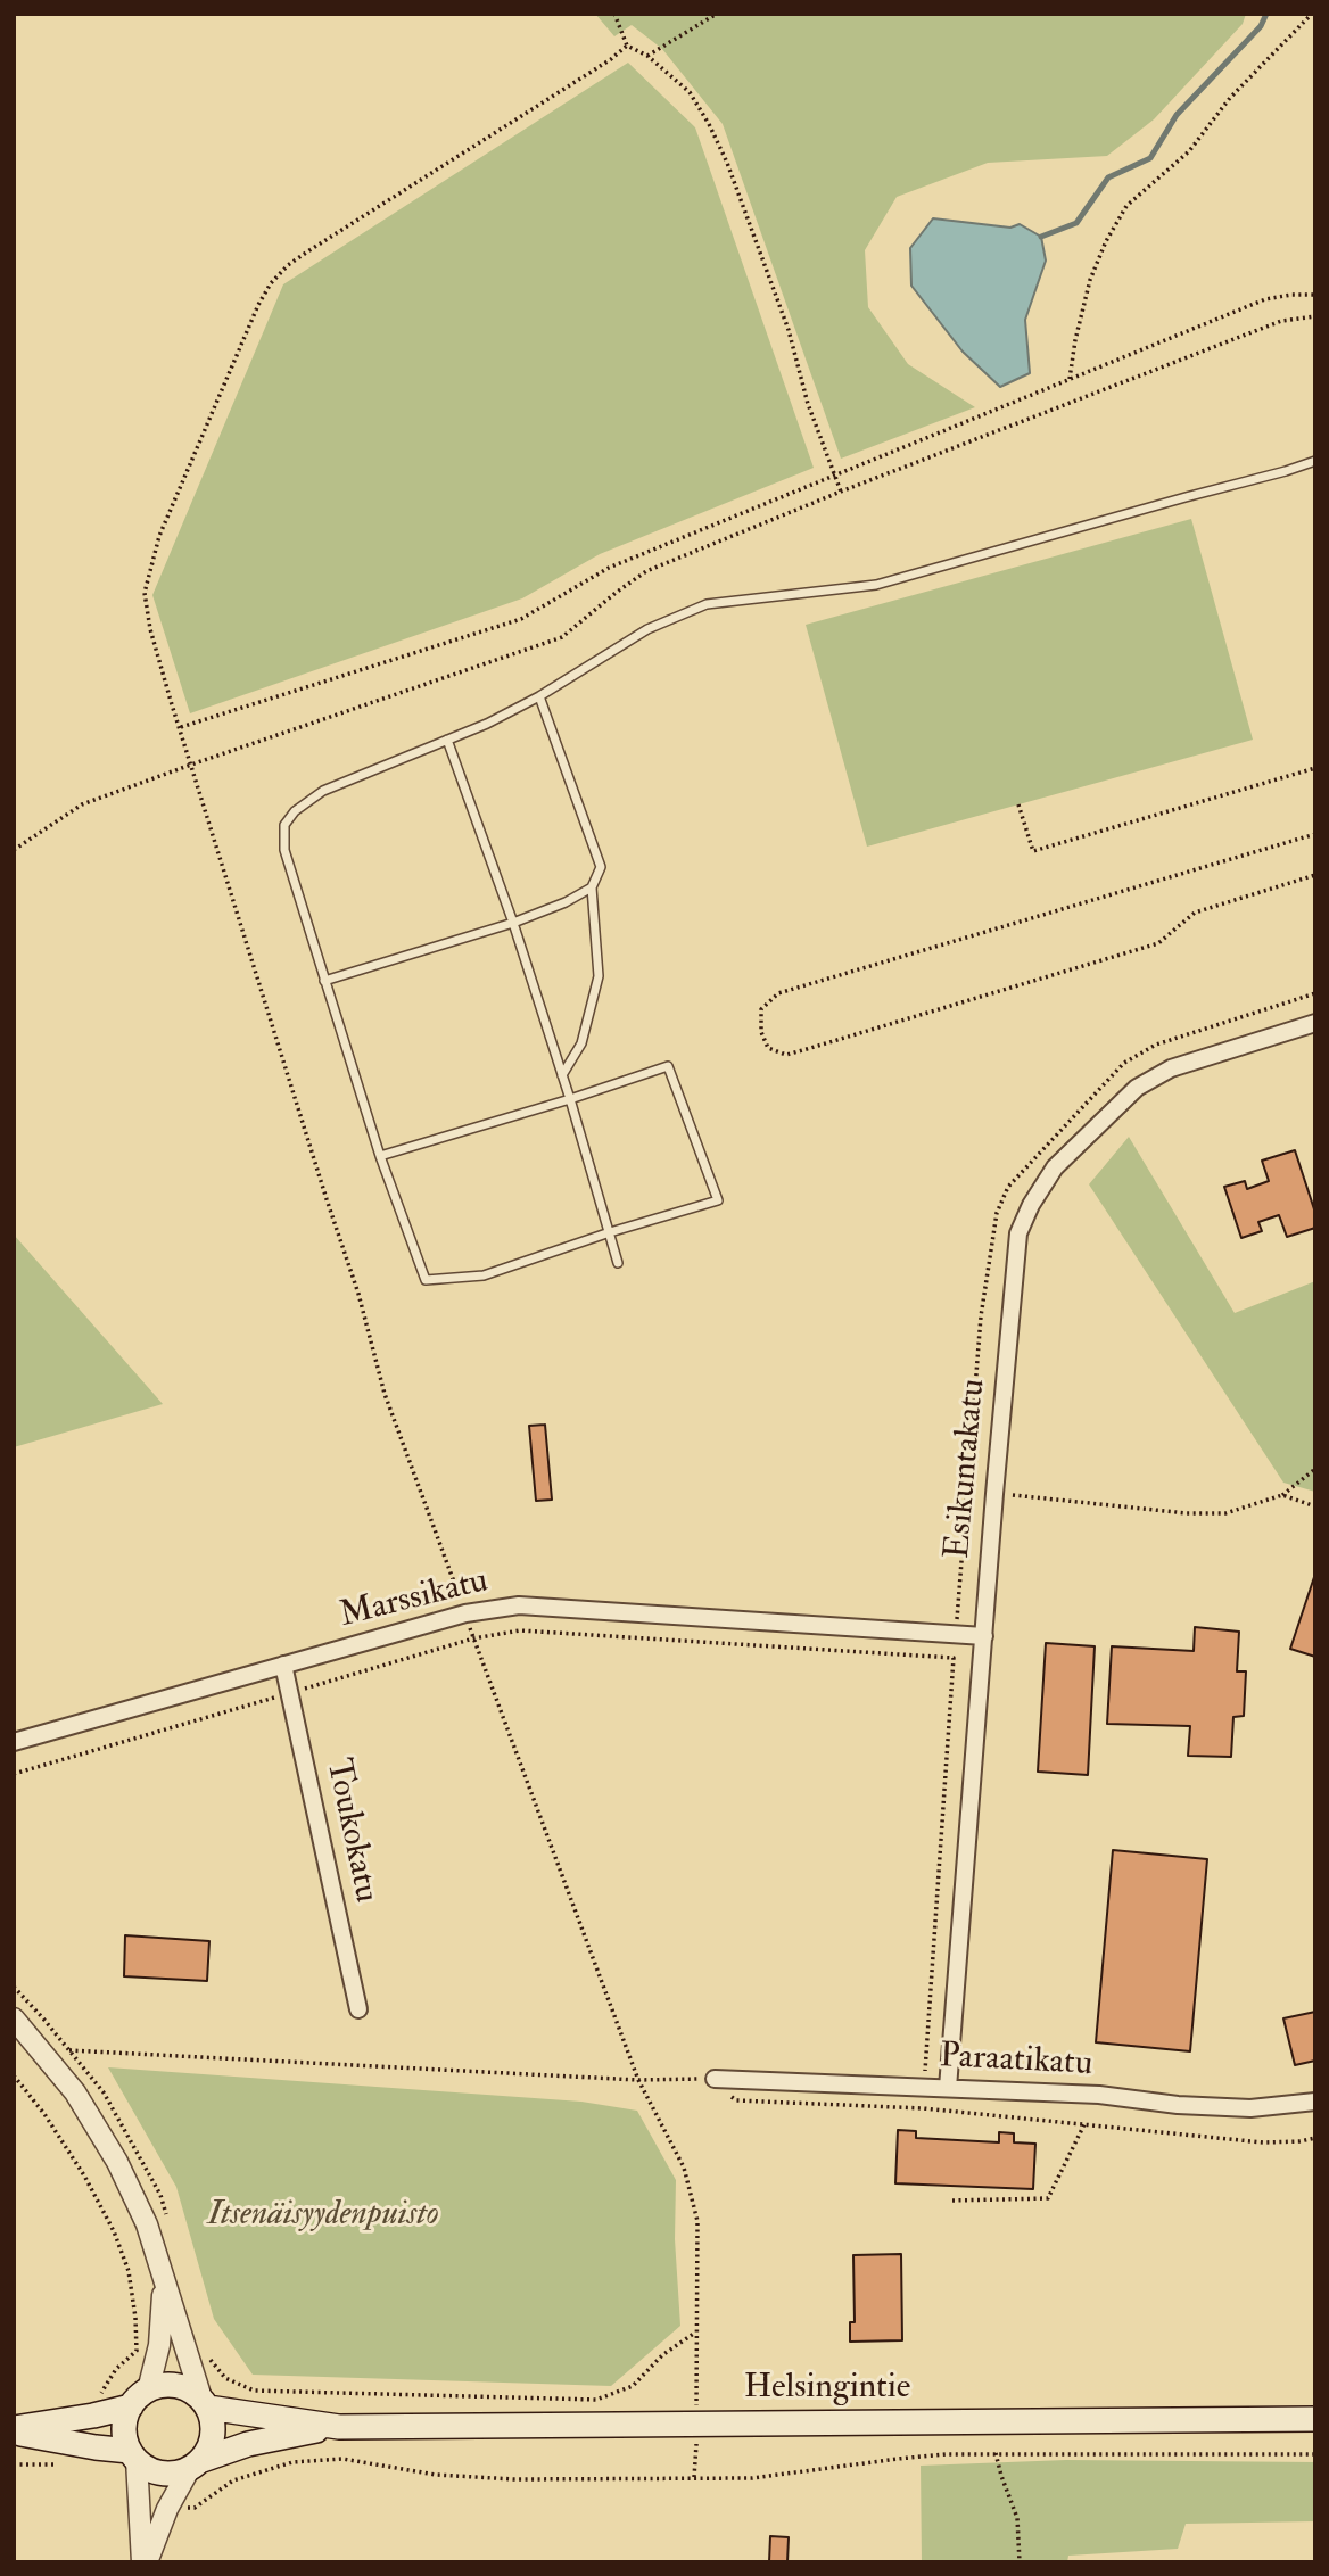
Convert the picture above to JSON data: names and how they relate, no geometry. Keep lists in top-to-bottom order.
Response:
{
  "streets": {
    "main road": ["Helsingintie"],
    "street": [
      "Esikuntakatu",
      "Marssikatu",
      "Toukokatu",
      "Paraatikatu"
    ]
  },
  "crossings": [
    ["Esikuntakatu", "Marssikatu"],
    ["Esikuntakatu", "Paraatikatu"],
    ["Marssikatu", "Toukokatu"]
  ],
  "parks": ["Itsenäisyydenpuisto"]
}
